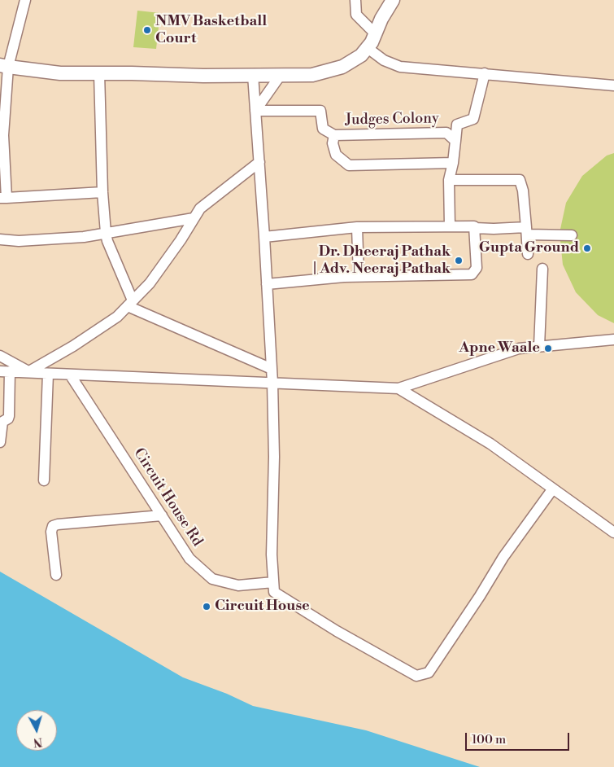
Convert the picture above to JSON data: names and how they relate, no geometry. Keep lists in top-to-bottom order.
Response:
{
  "streets": {
    "street": ["Judges Colony", "Circuit House Rd"]
  },
  "places": [
    "NMV Basketball Court",
    "Gupta Ground",
    "Dr. Dheeraj Pathak | Adv. Neeraj Pathak",
    "Apne Waale",
    "Circuit House"
  ],
  "scale_bar": "100 m",
  "north": "bottom"
}
